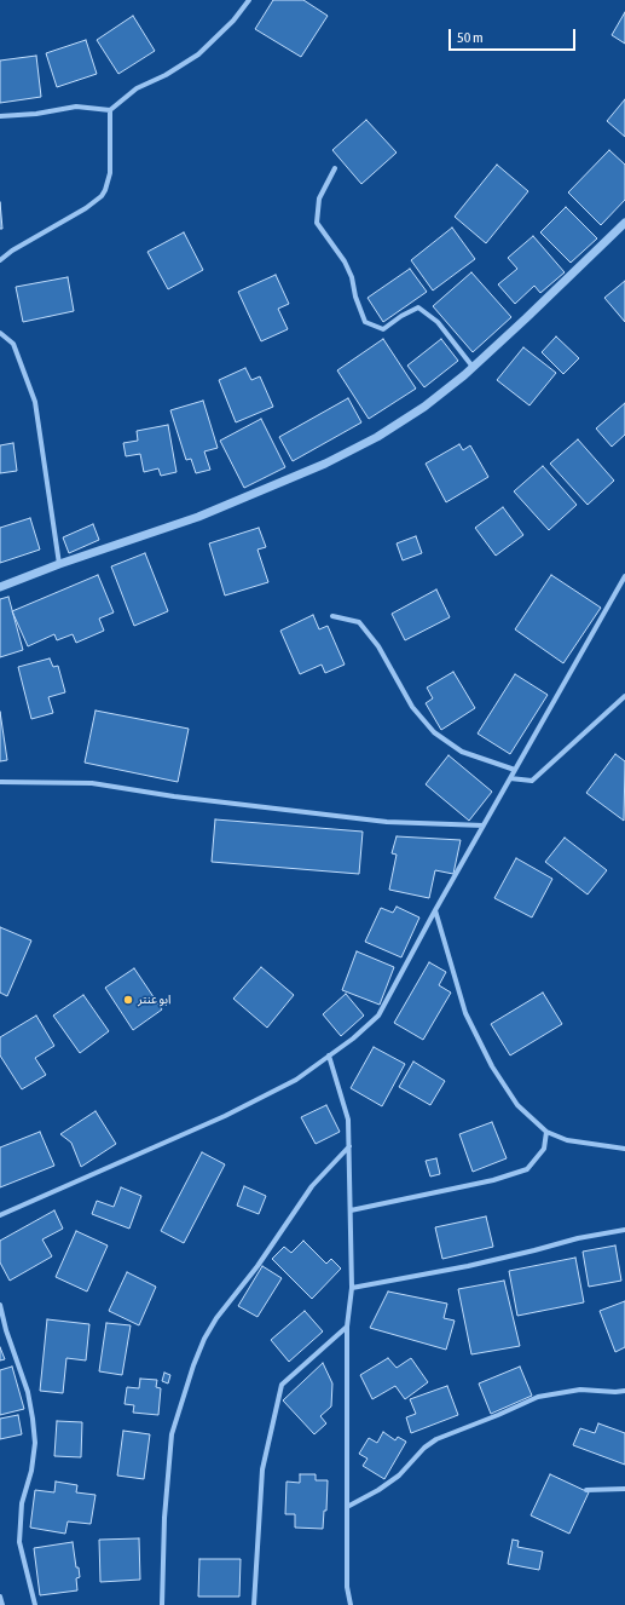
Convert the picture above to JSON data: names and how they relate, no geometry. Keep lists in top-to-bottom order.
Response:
{
  "places": ["ابو عنتر"],
  "scale_bar": "50 m"
}
